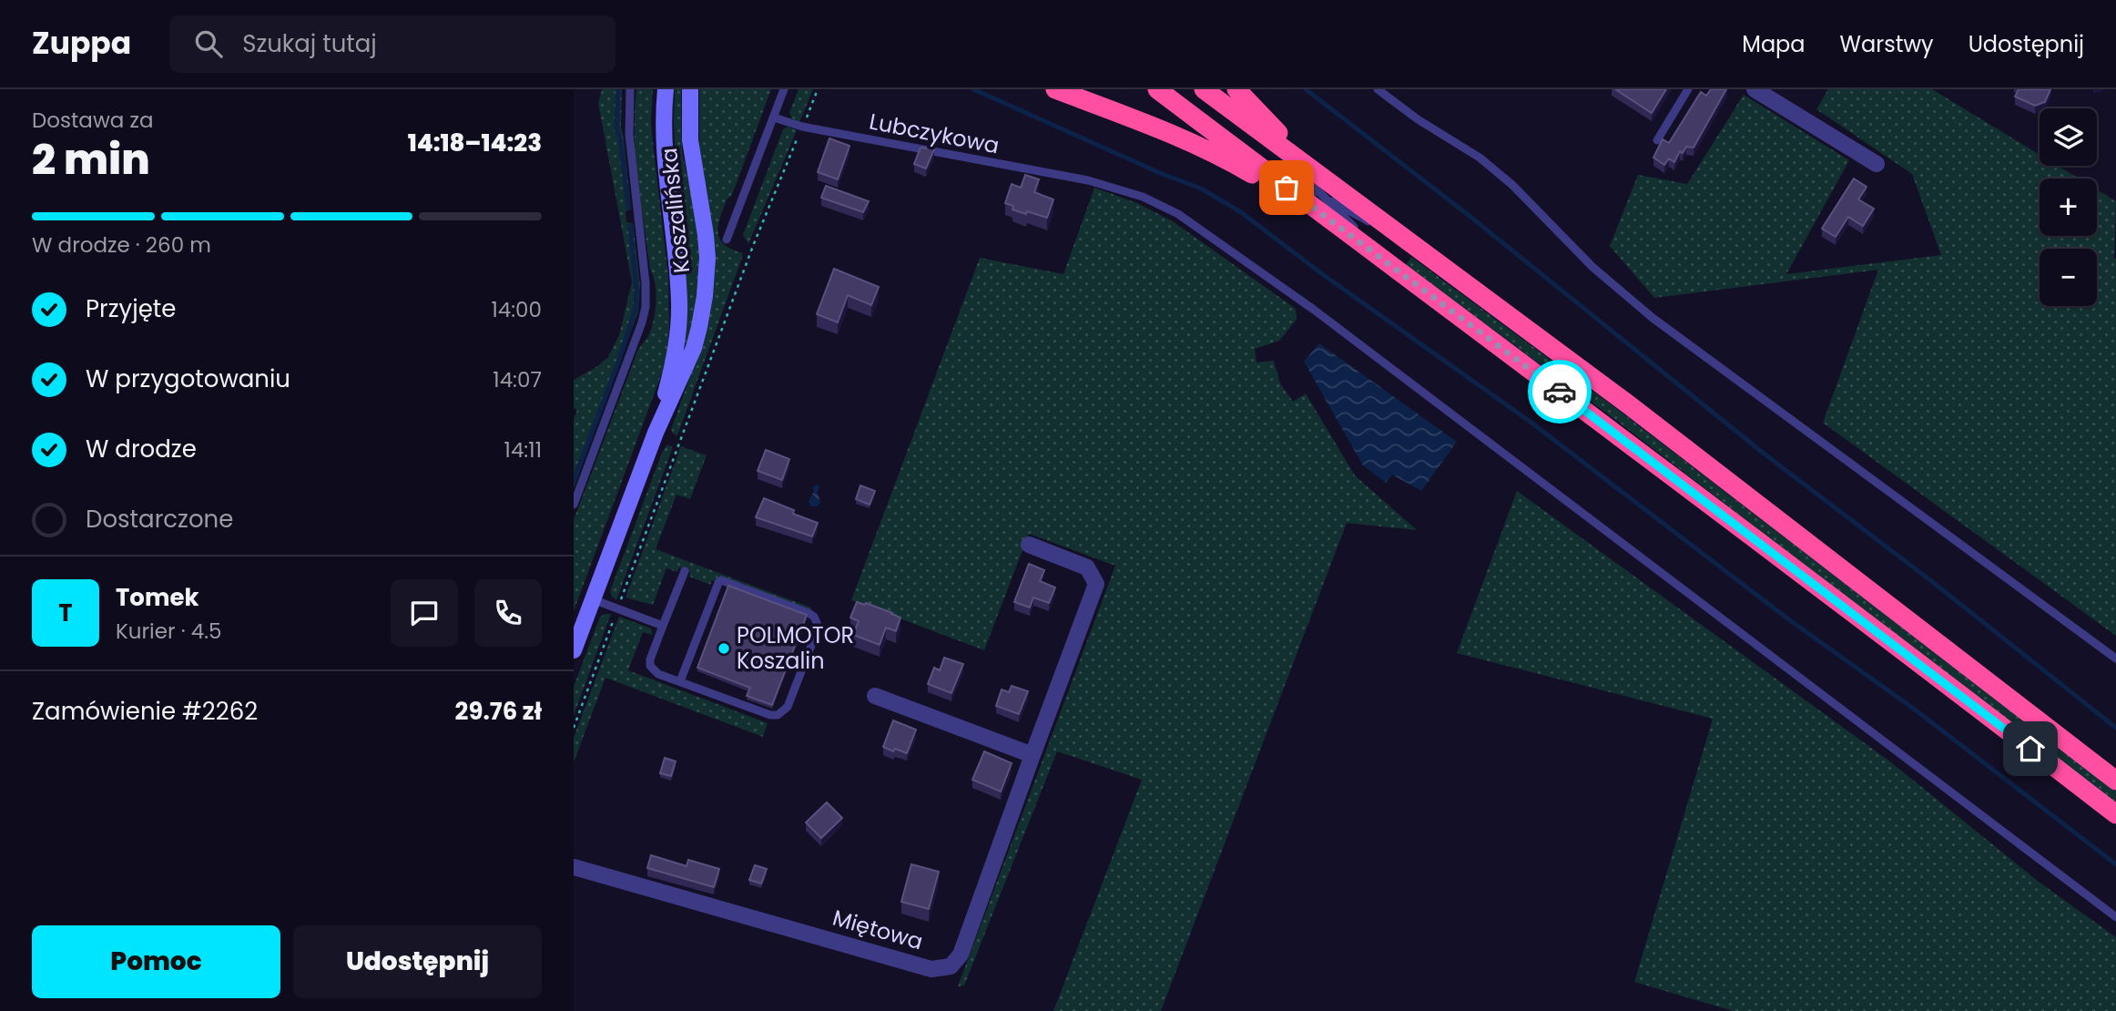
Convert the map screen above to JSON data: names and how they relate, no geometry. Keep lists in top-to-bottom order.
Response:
{
  "streets": {
    "main road": ["Koszalińska"],
    "street": ["Miętowa"],
    "lane": ["Lubczykowa"]
  },
  "places": ["POLMOTOR Koszalin"],
  "page": {
    "header": "Zuppa",
    "search": "Szukaj tutaj",
    "nav": ["Mapa", "Warstwy", "Udostępnij"],
    "heading": ["2 min", "Dostawa za", "14:18–14:23"],
    "panel": [
      "Tomek",
      "Kurier · 4.5",
      "Zamówienie #2262",
      "29.76 zł"
    ],
    "map_buttons": ["+", "−"],
    "bar": "W drodze · 260 m",
    "list": [
      ["Przyjęte", "14:00"],
      ["W przygotowaniu", "14:07"],
      ["W drodze", "14:11"],
      "Dostarczone"
    ],
    "round": "T",
    "buttons": ["Pomoc", "Udostępnij"]
  }
}
